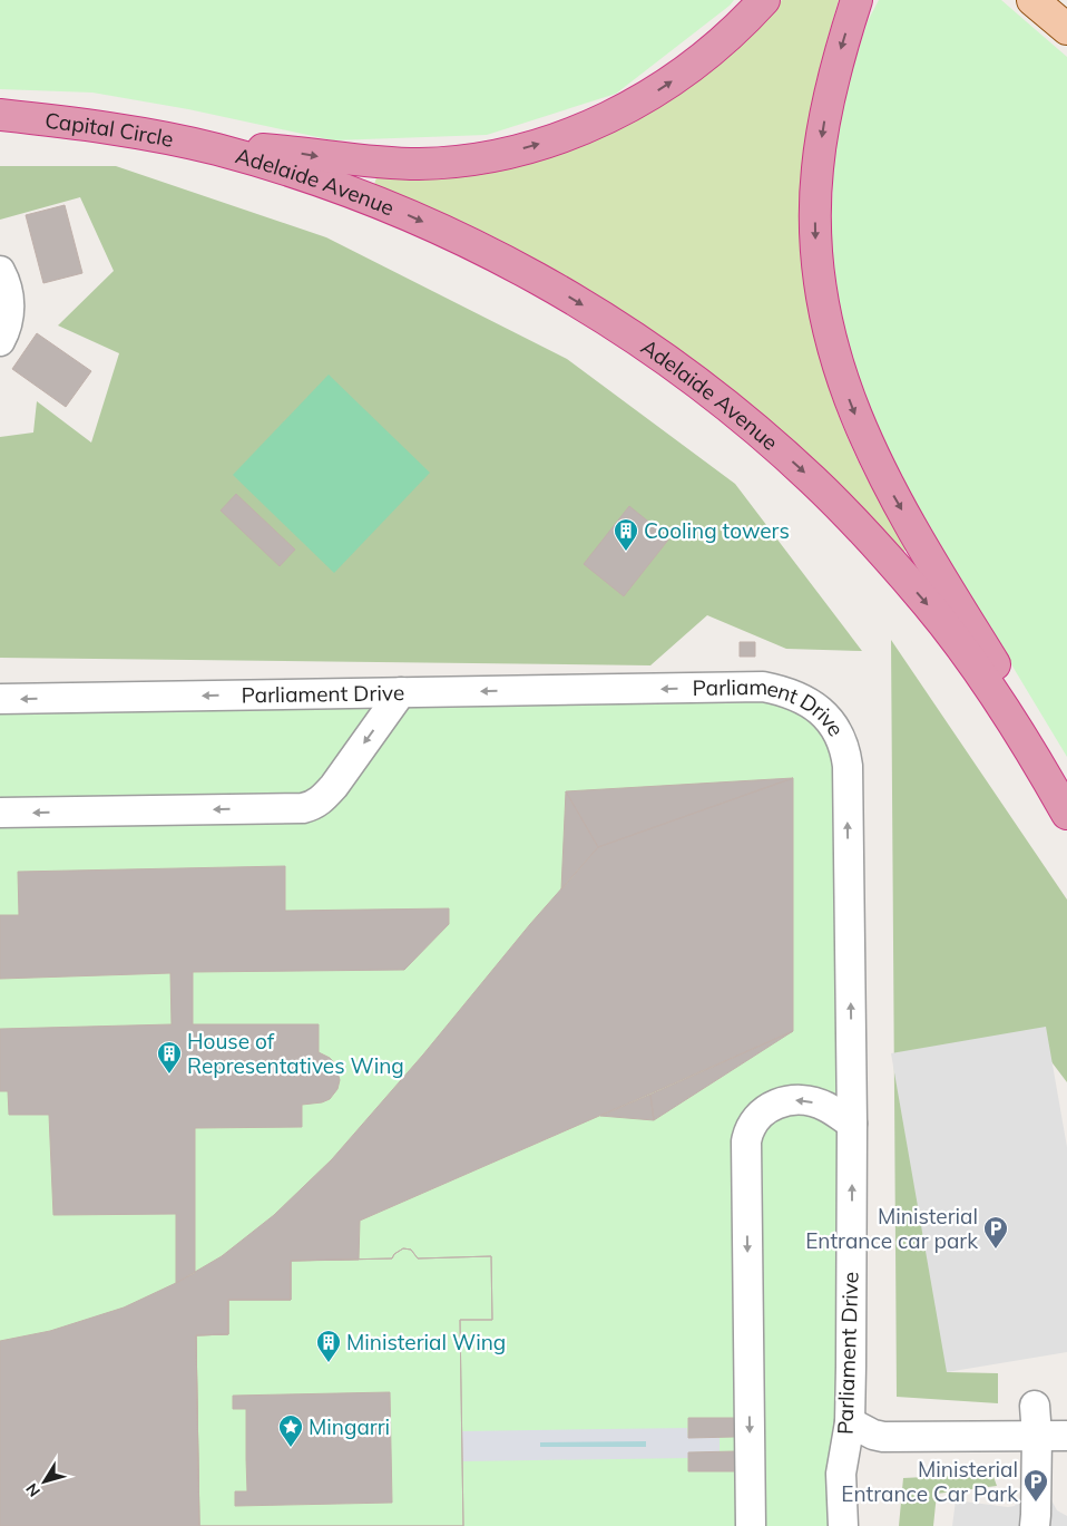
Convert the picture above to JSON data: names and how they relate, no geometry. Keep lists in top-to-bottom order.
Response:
{
  "streets": {
    "highway": ["Capital Circle", "Adelaide Avenue"],
    "street": ["Parliament Drive"]
  },
  "crossings": [
    ["Capital Circle", "Adelaide Avenue"]
  ],
  "one_way": ["Adelaide Avenue"],
  "places": {
    "building": ["Cooling towers", "House of Representatives Wing", "Ministerial Wing"],
    "parking": ["Ministerial Entrance car park", "Ministerial Entrance Car Park"],
    "place": ["Mingarri"]
  },
  "north": "bottom left"
}
